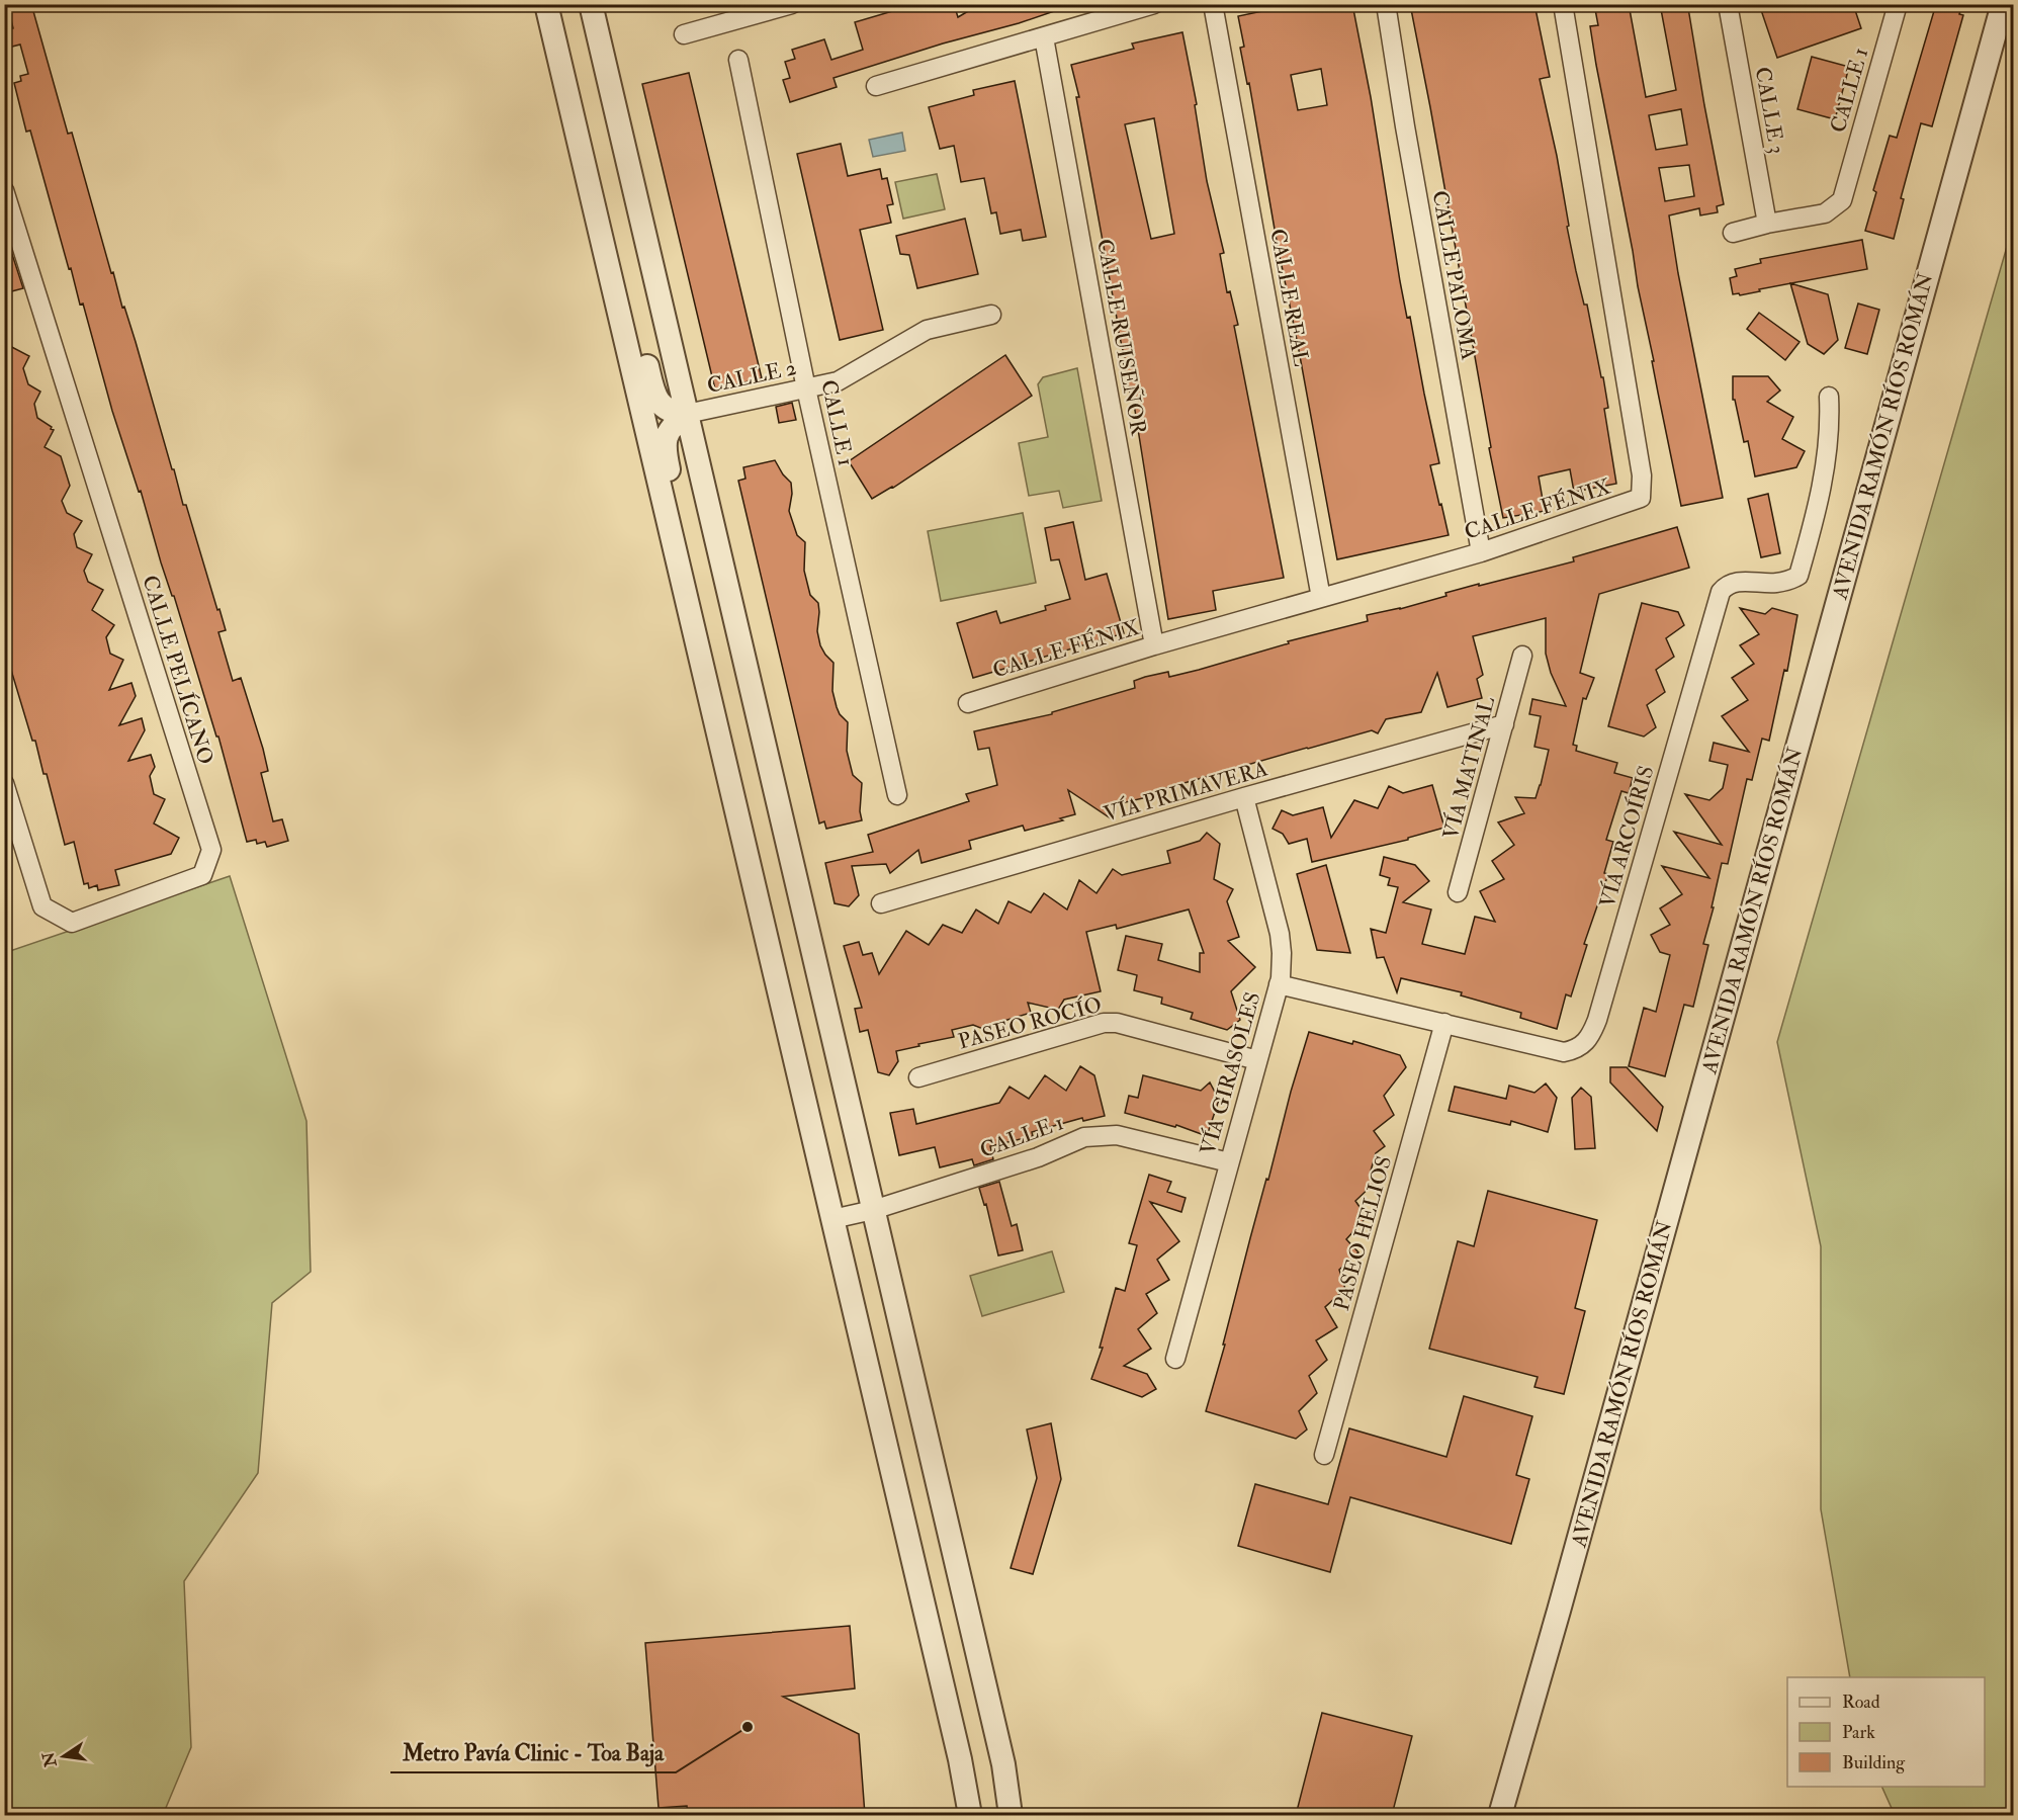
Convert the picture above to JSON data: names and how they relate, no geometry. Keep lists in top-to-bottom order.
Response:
{
  "streets": {
    "street": [
      "CALLE 1",
      "CALLE 3",
      "CALLE PALOMA",
      "CALLE REAL",
      "CALLE RUISEÑOR",
      "CALLE 2",
      "AVENIDA RAMÓN RÍOS ROMÁN",
      "CALLE FÉNIX",
      "CALLE PELÍCANO",
      "VÍA MATINAL",
      "VÍA PRIMAVERA",
      "VÍA ARCOÍRIS",
      "PASEO ROCÍO",
      "VÍA GIRASOLES",
      "PASEO HELIOS"
    ]
  },
  "crossings": [
    ["CALLE 1", "CALLE 3"],
    ["CALLE 1", "CALLE 2"],
    ["CALLE 1", "VÍA GIRASOLES"],
    ["CALLE PALOMA", "CALLE FÉNIX"],
    ["CALLE REAL", "CALLE FÉNIX"],
    ["CALLE RUISEÑOR", "CALLE FÉNIX"],
    ["VÍA MATINAL", "VÍA PRIMAVERA"],
    ["VÍA PRIMAVERA", "VÍA GIRASOLES"],
    ["VÍA ARCOÍRIS", "VÍA GIRASOLES"],
    ["VÍA ARCOÍRIS", "PASEO HELIOS"],
    ["PASEO ROCÍO", "VÍA GIRASOLES"]
  ],
  "places": ["Metro Pavía Clinic - Toa Baja"],
  "legend": ["Road", "Park", "Building"],
  "north": "left"
}
